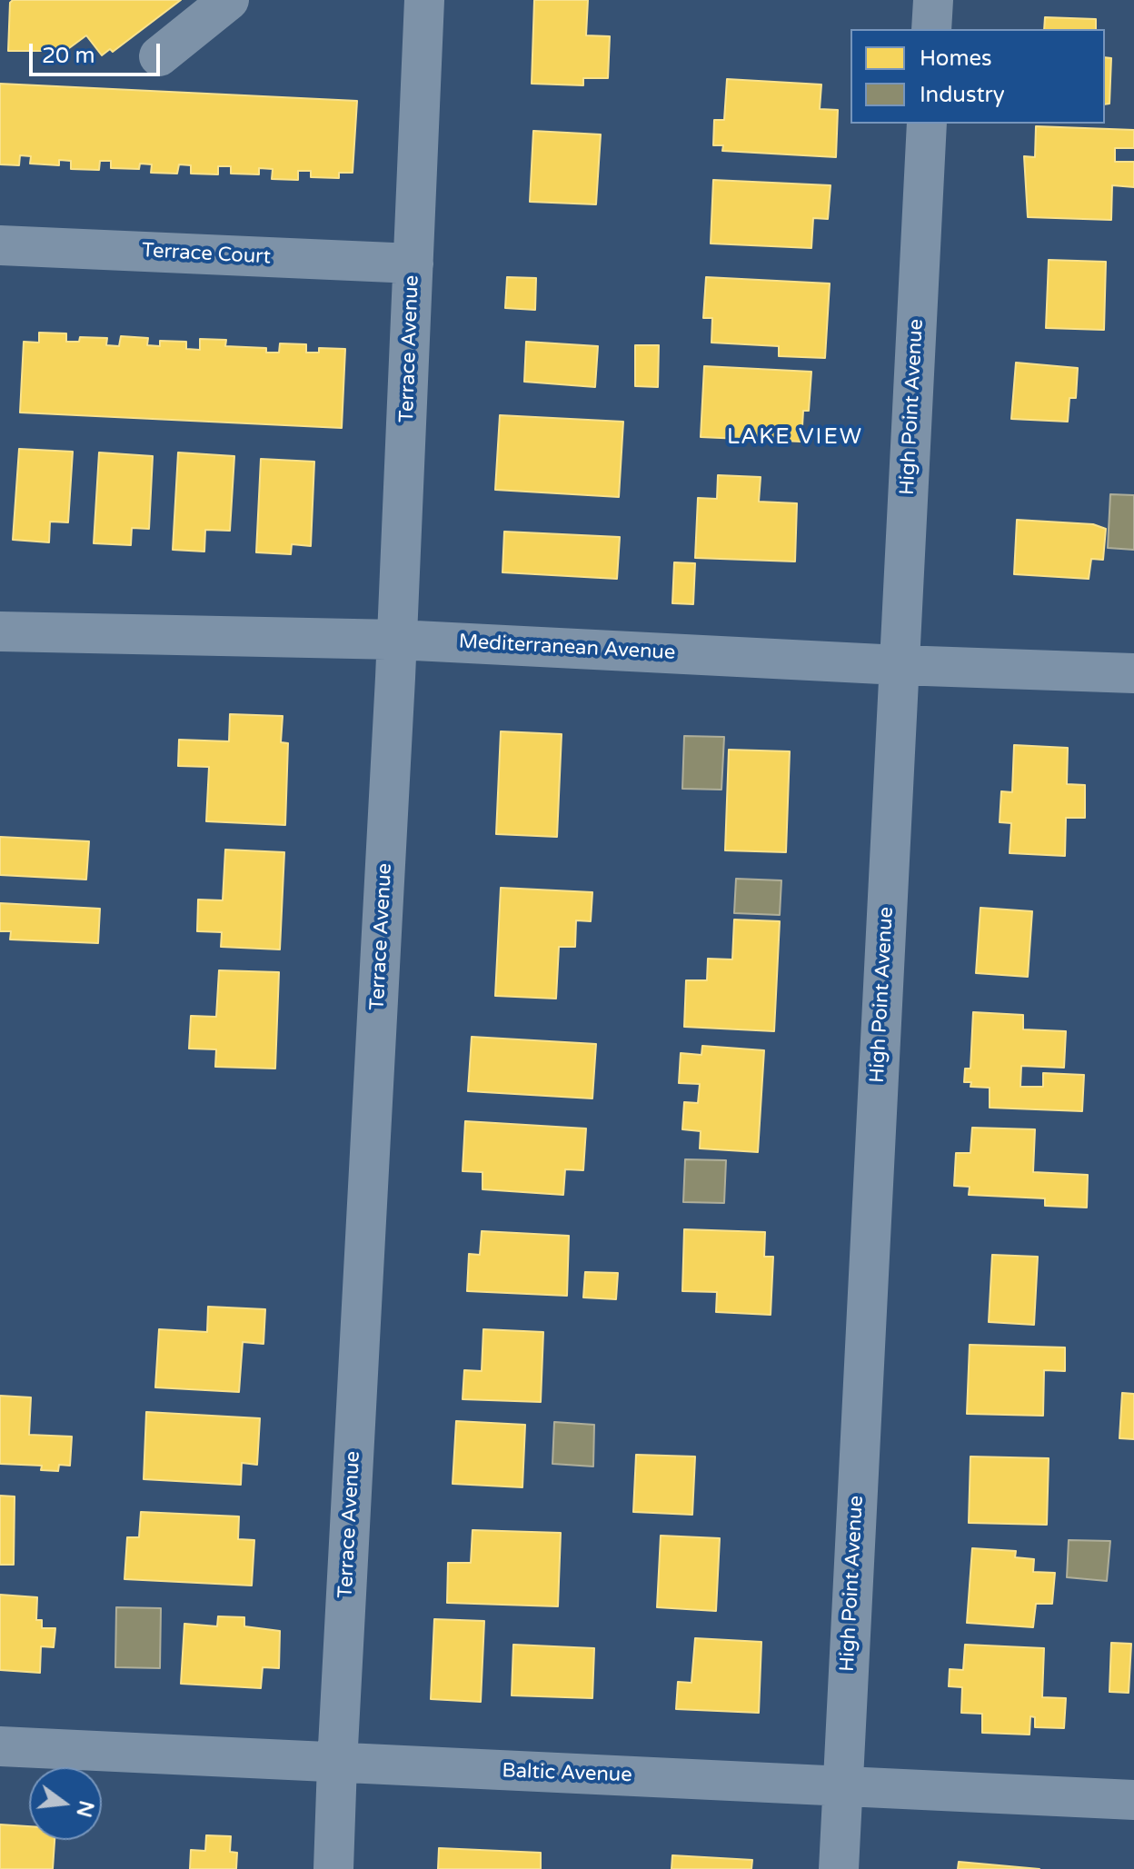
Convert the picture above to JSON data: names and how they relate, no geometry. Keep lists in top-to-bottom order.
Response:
{
  "streets": {
    "street": [
      "Terrace Court",
      "Terrace Avenue",
      "High Point Avenue",
      "Mediterranean Avenue",
      "Baltic Avenue"
    ]
  },
  "crossings": [
    ["Terrace Court", "Terrace Avenue"],
    ["Terrace Avenue", "Mediterranean Avenue"],
    ["Terrace Avenue", "Baltic Avenue"],
    ["High Point Avenue", "Mediterranean Avenue"],
    ["High Point Avenue", "Baltic Avenue"]
  ],
  "districts": ["LAKE VIEW"],
  "legend": ["Homes", "Industry"],
  "scale_bar": "20 m",
  "north": "right"
}
